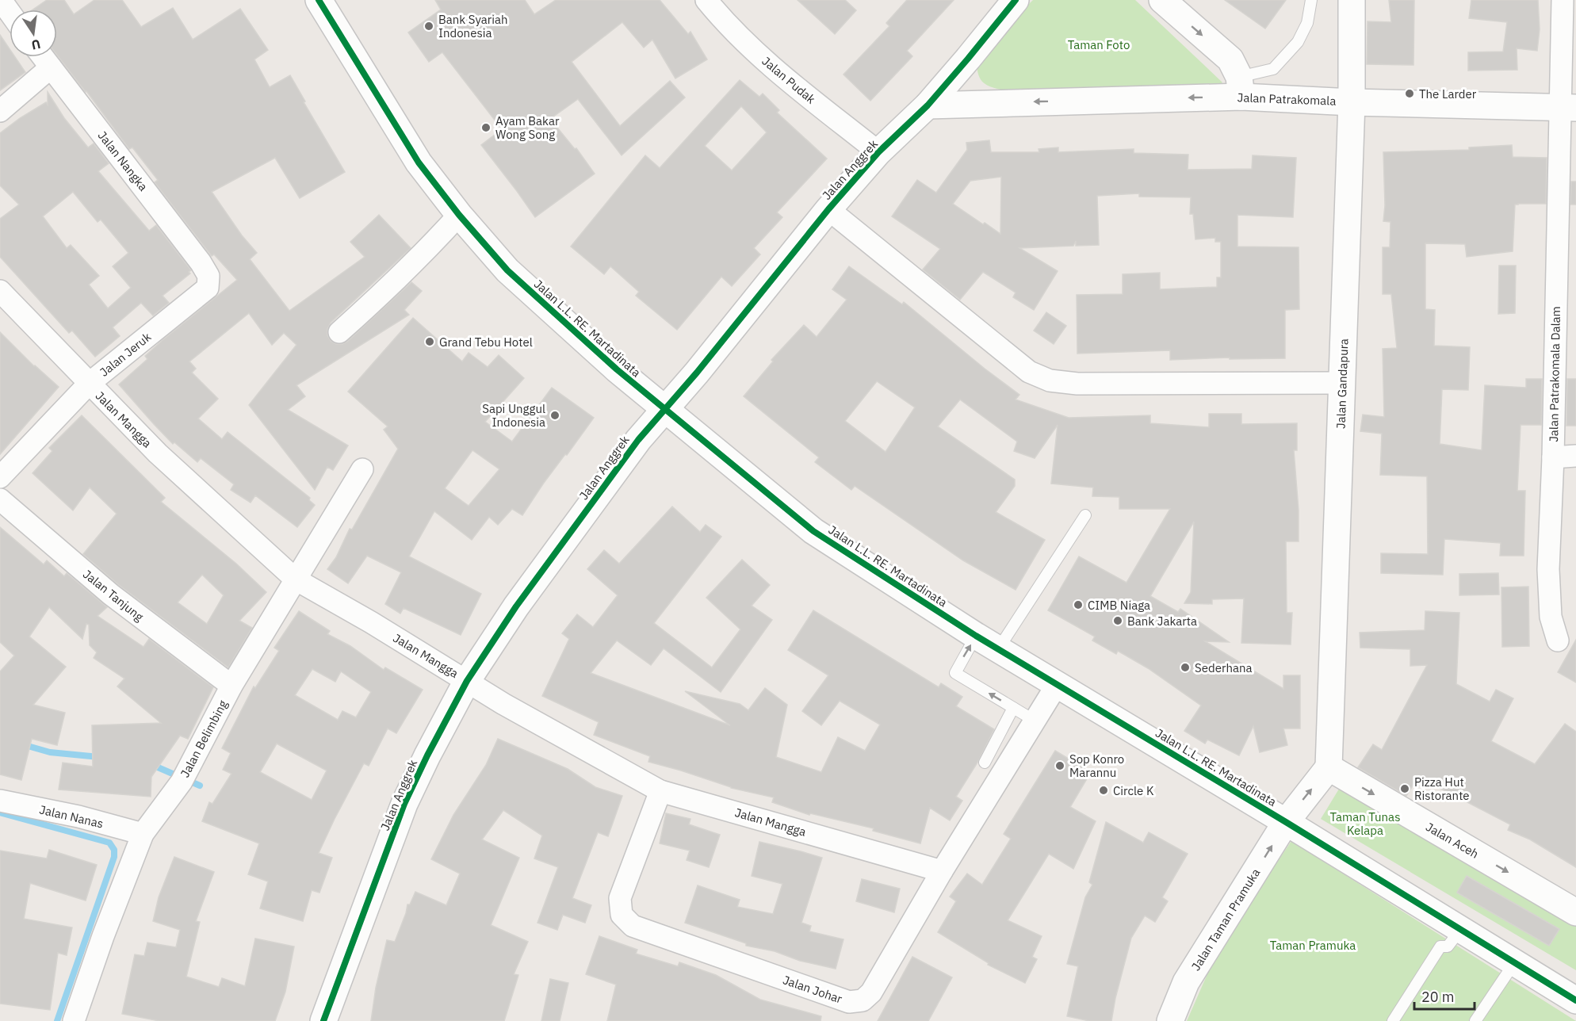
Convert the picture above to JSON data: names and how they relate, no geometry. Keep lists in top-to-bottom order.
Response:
{
  "streets": {
    "street": [
      "Jalan Pudak",
      "Jalan Patrakomala",
      "Jalan Nangka",
      "Jalan Anggrek",
      "Jalan L.L. RE. Martadinata",
      "Jalan Jeruk",
      "Jalan Patrakomala Dalam",
      "Jalan Gandapura",
      "Jalan Mangga",
      "Jalan Tanjung",
      "Jalan Belimbing",
      "Jalan Nanas",
      "Jalan Aceh",
      "Jalan Taman Pramuka",
      "Jalan Johar"
    ]
  },
  "crossings": [
    ["Jalan Pudak", "Jalan Anggrek"],
    ["Jalan Patrakomala", "Jalan Anggrek"],
    ["Jalan Patrakomala", "Jalan Patrakomala Dalam"],
    ["Jalan Patrakomala", "Jalan Gandapura"],
    ["Jalan Nangka", "Jalan Jeruk"],
    ["Jalan Anggrek", "Jalan L.L. RE. Martadinata"],
    ["Jalan Anggrek", "Jalan Mangga"],
    ["Jalan L.L. RE. Martadinata", "Jalan Taman Pramuka"],
    ["Jalan L.L. RE. Martadinata", "Jalan Johar"],
    ["Jalan Jeruk", "Jalan Mangga"],
    ["Jalan Gandapura", "Jalan Aceh"],
    ["Jalan Gandapura", "Jalan Taman Pramuka"],
    ["Jalan Mangga", "Jalan Belimbing"],
    ["Jalan Mangga", "Jalan Johar"],
    ["Jalan Tanjung", "Jalan Belimbing"],
    ["Jalan Belimbing", "Jalan Nanas"],
    ["Jalan Aceh", "Jalan Taman Pramuka"]
  ],
  "one_way": ["Jalan Patrakomala", "Jalan Aceh", "Jalan Taman Pramuka"],
  "parks": ["Taman Foto", "Taman Tunas Kelapa", "Taman Pramuka"],
  "places": [
    "Bank Syariah Indonesia",
    "The Larder",
    "Ayam Bakar Wong Song",
    "Grand Tebu Hotel",
    "Sapi Unggul Indonesia",
    "CIMB Niaga",
    "Bank Jakarta",
    "Sederhana",
    "Sop Konro Marannu",
    "Pizza Hut Ristorante",
    "Circle K"
  ],
  "scale_bar": "20 m",
  "north": "bottom"
}
